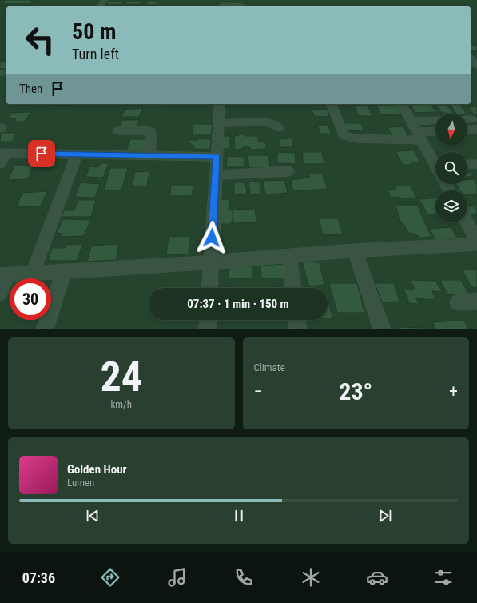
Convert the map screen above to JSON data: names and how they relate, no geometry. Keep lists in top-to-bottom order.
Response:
{
  "north": "bottom",
  "page": {
    "turn": ["50 m", "Turn left"],
    "then": "Then",
    "limit": "30",
    "trip": "07:37 · 1 min · 150 m",
    "tile": [
      ["24", "km/h"],
      "Climate"
    ],
    "heat": ["−", "23°", "+"],
    "song": ["Golden Hour", "Lumen"],
    "tabs": "07:36"
  }
}
